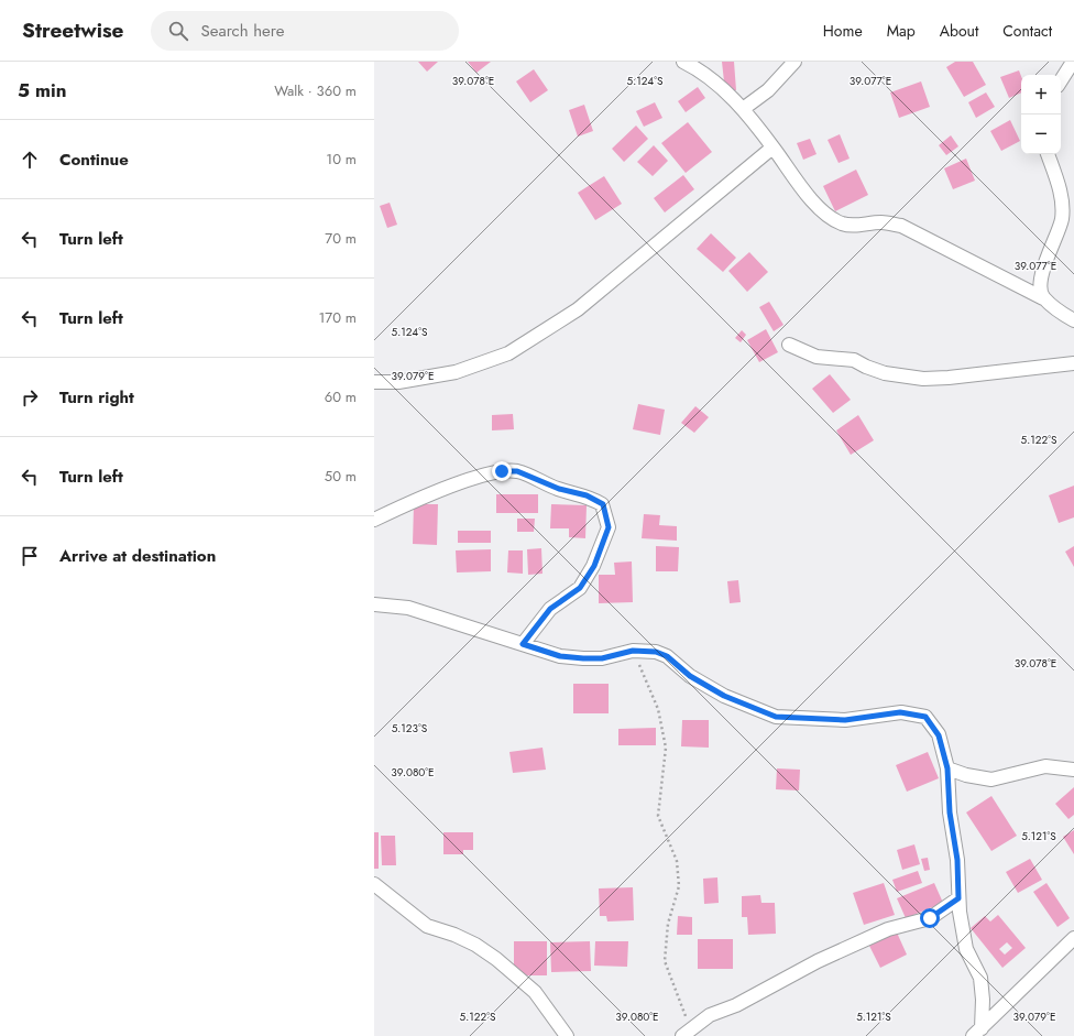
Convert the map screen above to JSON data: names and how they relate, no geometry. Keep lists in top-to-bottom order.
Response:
{
  "page": {
    "header": "Streetwise",
    "search": "Search here",
    "nav": [
      "Home",
      "Map",
      "About",
      "Contact"
    ],
    "heading": ["5 min", "Walk · 360 m"],
    "map_buttons": ["+", "−"],
    "list": [
      ["Continue", "10 m"],
      ["Turn left", "70 m"],
      ["Turn left", "170 m"],
      ["Turn right", "60 m"],
      ["Turn left", "50 m"],
      "Arrive at destination"
    ]
  },
  "coordinates": [
    "39.078°E",
    "5.124°S",
    "39.077°E",
    "39.079°E",
    "5.122°S",
    "5.123°S",
    "39.080°E",
    "5.121°S"
  ]
}
